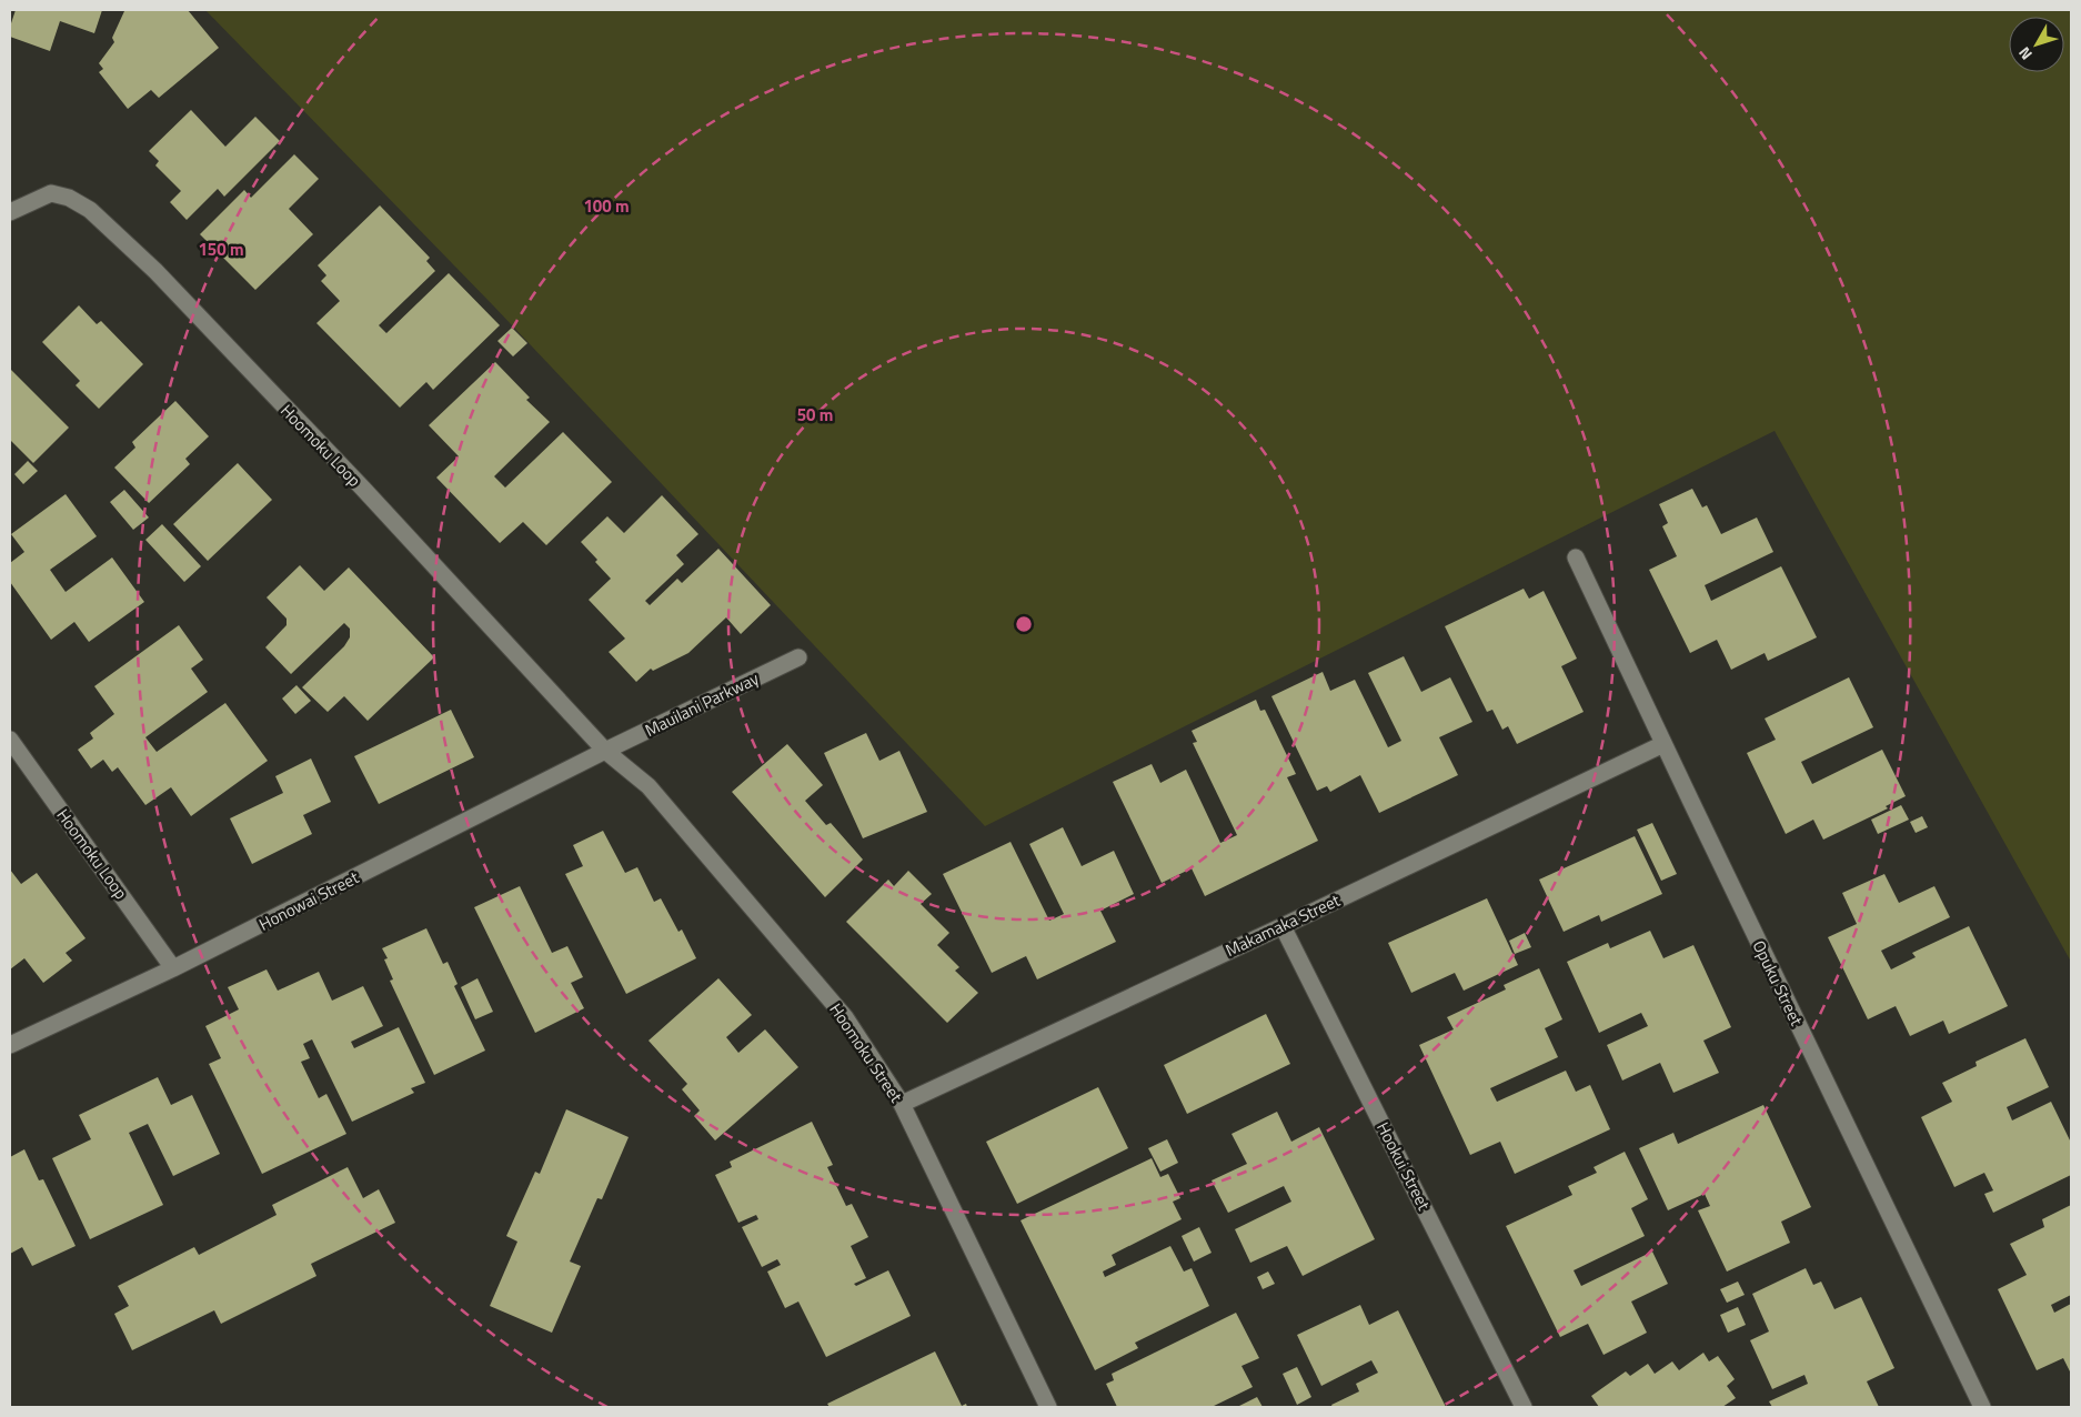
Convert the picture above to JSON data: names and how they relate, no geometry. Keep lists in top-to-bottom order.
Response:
{
  "streets": {
    "street": [
      "Hoomoku Loop",
      "Mauilani Parkway",
      "Honowai Street",
      "Makamaka Street",
      "Opuku Street",
      "Hoomoku Street",
      "Hookui Street"
    ]
  },
  "crossings": [
    ["Hoomoku Loop", "Mauilani Parkway"],
    ["Hoomoku Loop", "Honowai Street"],
    ["Hoomoku Loop", "Hoomoku Street"],
    ["Mauilani Parkway", "Honowai Street"],
    ["Mauilani Parkway", "Hoomoku Street"],
    ["Honowai Street", "Hoomoku Street"],
    ["Makamaka Street", "Opuku Street"],
    ["Makamaka Street", "Hoomoku Street"],
    ["Makamaka Street", "Hookui Street"]
  ],
  "north": "bottom left",
  "rings": ["100 m", "150 m", "50 m"]
}
